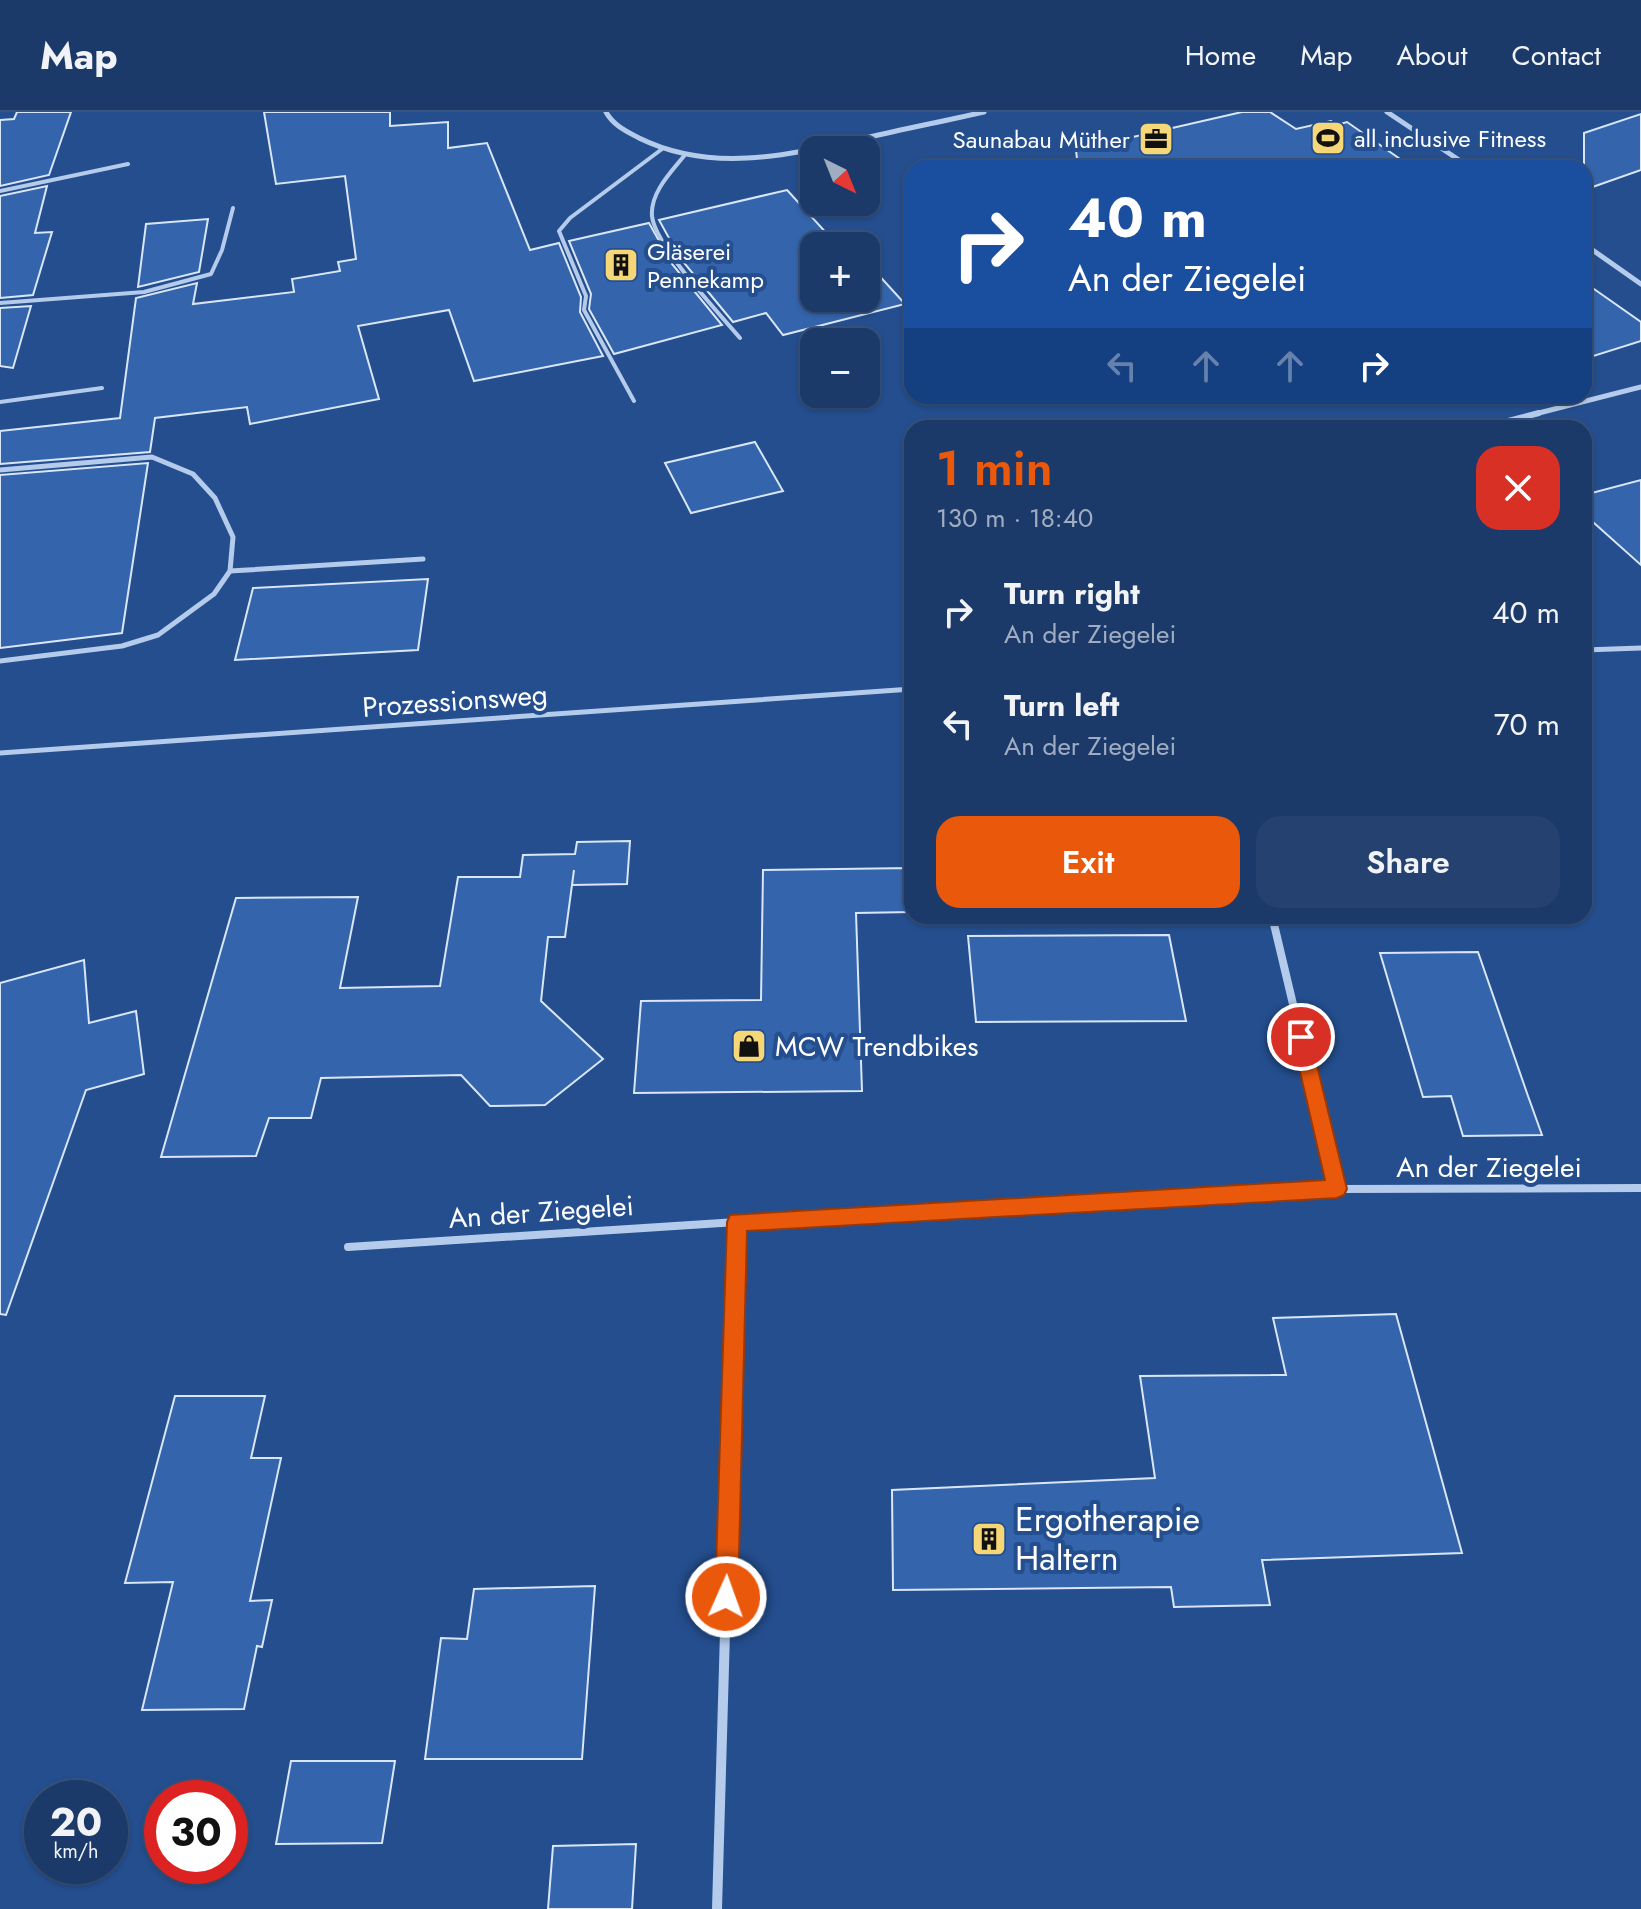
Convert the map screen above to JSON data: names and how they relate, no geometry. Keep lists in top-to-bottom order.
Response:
{
  "streets": {
    "street": ["An der Ziegelei"],
    "lane": ["Prozessionsweg"]
  },
  "places": {
    "sports": ["all inclusive Fitness"],
    "office": ["Saunabau Müther"],
    "building": ["Gläserei Pennekamp", "Ergotherapie Haltern"],
    "shop": ["MCW Trendbikes"]
  },
  "north": "bottom right",
  "page": {
    "header": "Map",
    "nav": [
      "Home",
      "Map",
      "About",
      "Contact"
    ],
    "map_buttons": ["+", "−"],
    "turn": ["40 m", "An der Ziegelei"],
    "heading": ["1 min", "130 m · 18:40"],
    "list": [
      {
        "name": "Turn right",
        "note": "An der Ziegelei",
        "value": "40 m"
      },
      {
        "name": "Turn left",
        "note": "An der Ziegelei",
        "value": "70 m"
      }
    ],
    "buttons": ["Exit", "Share"],
    "speed": "20 km/h",
    "limit": "30"
  }
}
